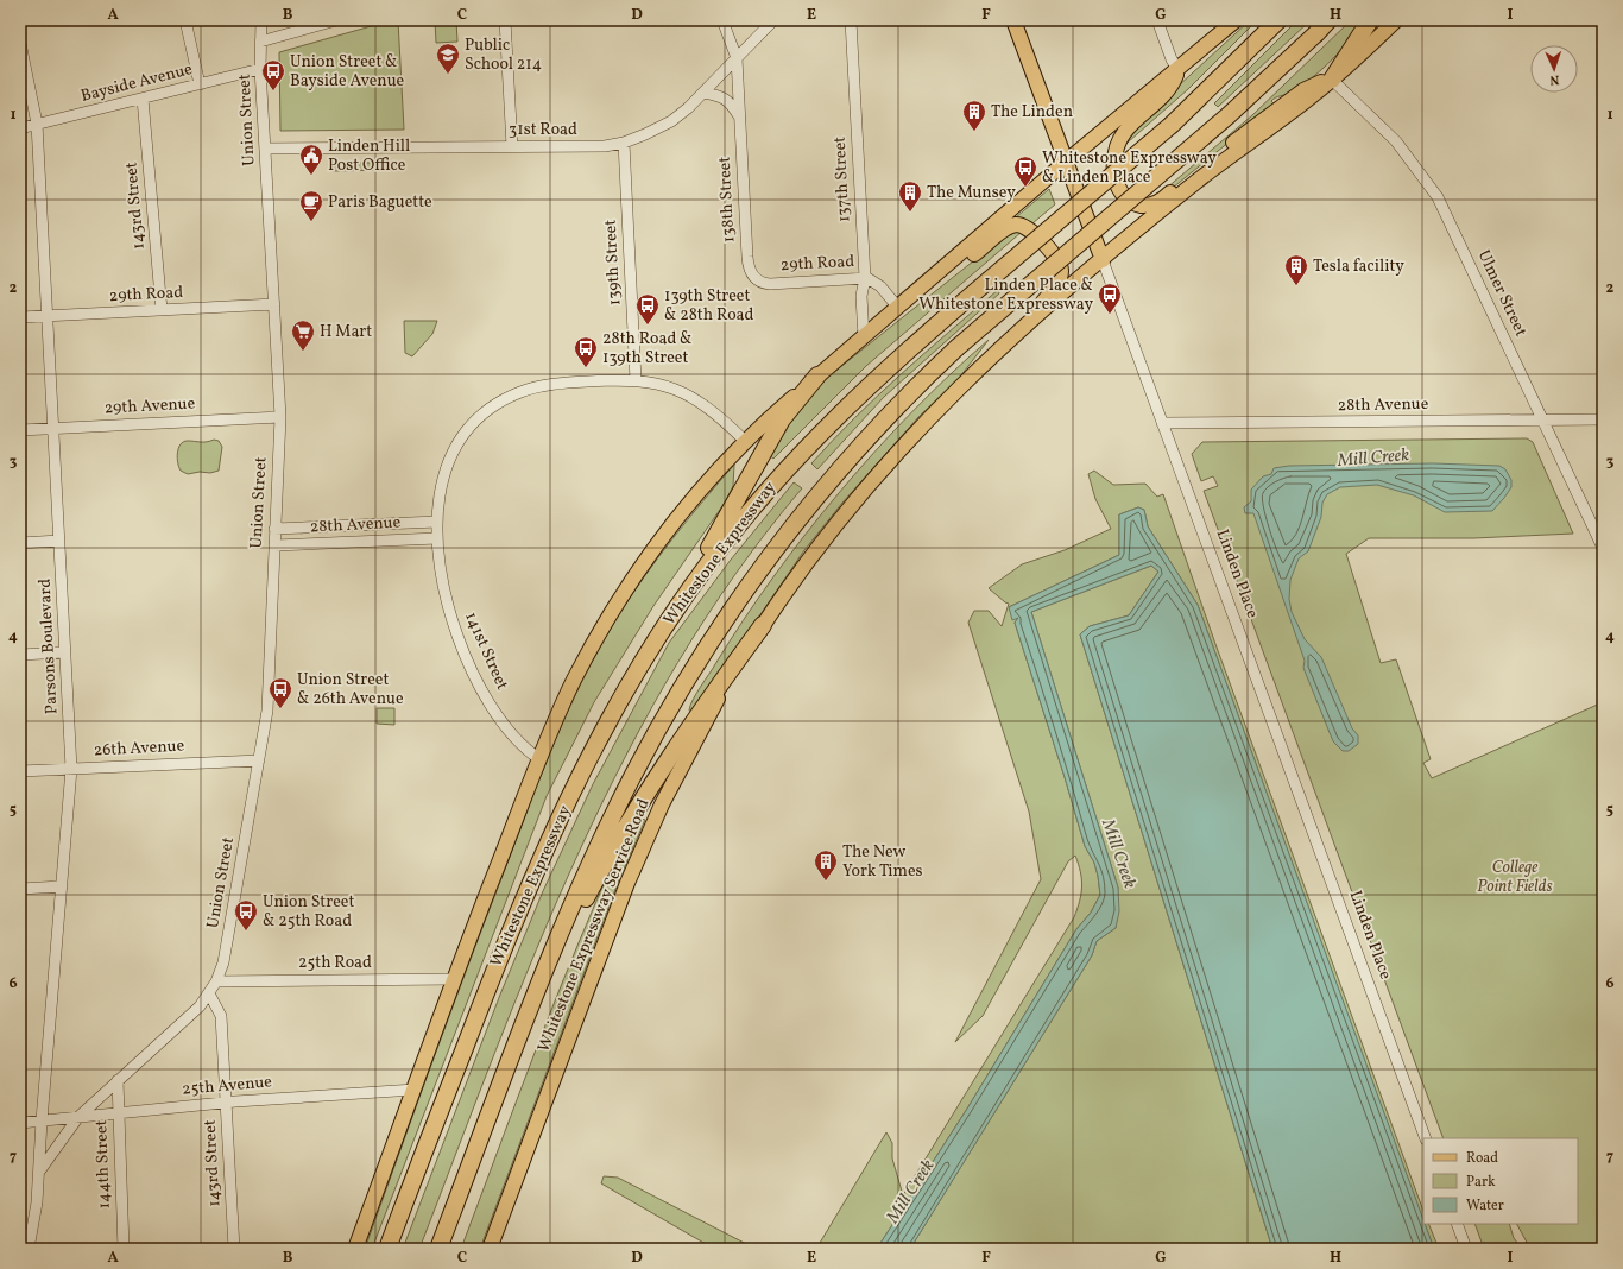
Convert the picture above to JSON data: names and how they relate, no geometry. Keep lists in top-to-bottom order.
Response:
{
  "streets": {
    "highway": ["Whitestone Expressway"],
    "main road": ["Linden Place", "Whitestone Expressway Service Road"],
    "street": [
      "Bayside Avenue",
      "Union Street",
      "31st Road",
      "137th Street",
      "138th Street",
      "143rd Street",
      "139th Street",
      "29th Road",
      "Ulmer Street",
      "28th Avenue",
      "29th Avenue",
      "Parsons Boulevard",
      "141st Street",
      "26th Avenue",
      "25th Road",
      "25th Avenue",
      "144th Street"
    ]
  },
  "crossings": [
    ["Bayside Avenue", "Union Street"],
    ["Bayside Avenue", "143rd Street"],
    ["Bayside Avenue", "Parsons Boulevard"],
    ["Union Street", "31st Road"],
    ["Union Street", "143rd Street"],
    ["Union Street", "29th Road"],
    ["Union Street", "28th Avenue"],
    ["Union Street", "29th Avenue"],
    ["Union Street", "Parsons Boulevard"],
    ["Union Street", "26th Avenue"],
    ["Union Street", "25th Road"],
    ["Union Street", "25th Avenue"],
    ["Union Street", "144th Street"],
    ["31st Road", "138th Street"],
    ["31st Road", "139th Street"],
    ["137th Street", "29th Road"],
    ["138th Street", "29th Road"],
    ["143rd Street", "29th Road"],
    ["143rd Street", "25th Avenue"],
    ["139th Street", "141st Street"],
    ["29th Road", "Parsons Boulevard"],
    ["Ulmer Street", "28th Avenue"],
    ["Ulmer Street", "Whitestone Expressway Service Road"],
    ["28th Avenue", "Linden Place"],
    ["28th Avenue", "141st Street"],
    ["29th Avenue", "Parsons Boulevard"],
    ["Linden Place", "Whitestone Expressway Service Road"],
    ["Parsons Boulevard", "26th Avenue"],
    ["Parsons Boulevard", "25th Avenue"],
    ["25th Avenue", "144th Street"]
  ],
  "water": ["Mill Creek"],
  "parks": ["College Point Fields"],
  "places": {
    "school or university": ["Public School 214"],
    "bus stop": [
      "Union Street & Bayside Avenue",
      "Whitestone Expressway & Linden Place",
      "Linden Place & Whitestone Expressway",
      "139th Street & 28th Road",
      "28th Road & 139th Street",
      "Union Street & 26th Avenue",
      "Union Street & 25th Road"
    ],
    "building": [
      "The Linden",
      "The Munsey",
      "Tesla facility",
      "The New York Times"
    ],
    "public building": ["Linden Hill Post Office"],
    "cafe": ["Paris Baguette"],
    "supermarket": ["H Mart"]
  },
  "legend": ["Road", "Park", "Water"],
  "north": "bottom",
  "grid": {
    "columns": [
      "A",
      "B",
      "C",
      "D",
      "E",
      "F",
      "G",
      "H",
      "I"
    ],
    "rows": [
      "1",
      "2",
      "3",
      "4",
      "5",
      "6",
      "7"
    ]
  }
}
